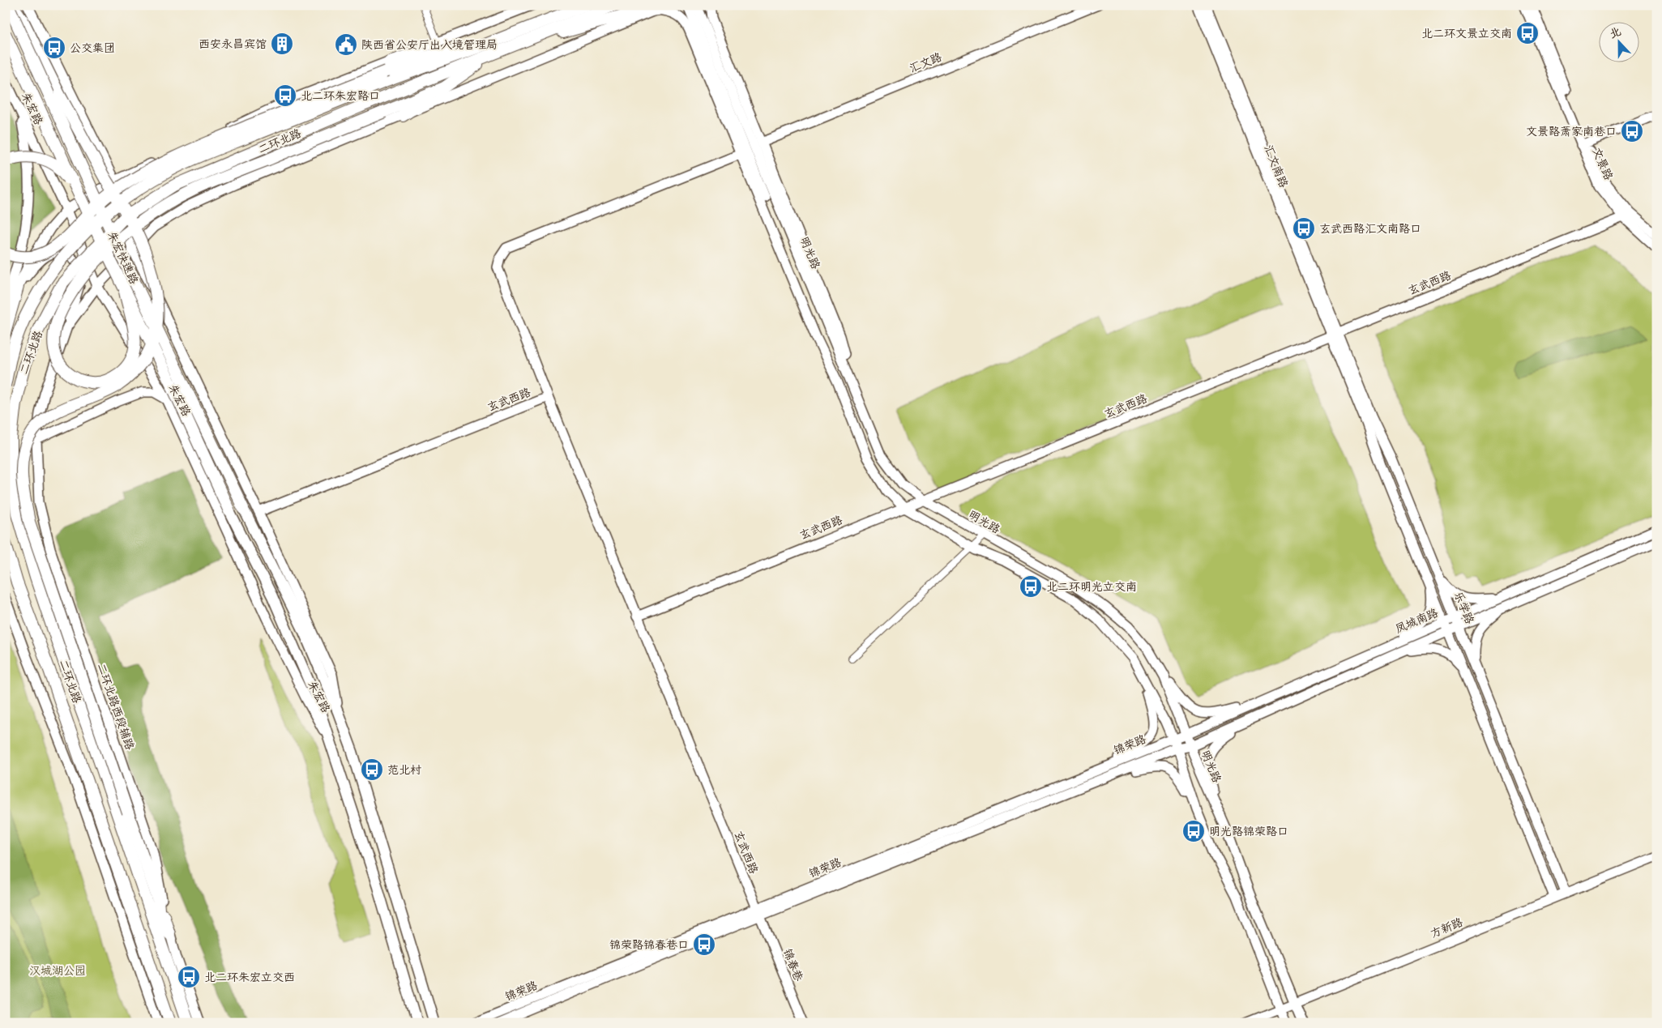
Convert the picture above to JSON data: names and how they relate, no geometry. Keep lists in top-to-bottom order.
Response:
{
  "streets": {
    "highway": ["二环北路", "朱宏快速路"],
    "main road": ["朱宏路"],
    "street": [
      "汇文路",
      "文景路",
      "汇文南路",
      "明光路",
      "玄武西路",
      "乐学路",
      "凤城南路",
      "二环北路西段辅路",
      "锦荣路",
      "方新路",
      "锦春巷"
    ]
  },
  "crossings": [
    ["朱宏路", "朱宏快速路"],
    ["二环北路", "二环北路西段辅路"],
    ["文景路", "玄武西路"],
    ["汇文南路", "玄武西路"],
    ["汇文南路", "乐学路"],
    ["明光路", "玄武西路"],
    ["明光路", "凤城南路"],
    ["明光路", "锦荣路"],
    ["明光路", "方新路"],
    ["玄武西路", "乐学路"],
    ["玄武西路", "锦荣路"],
    ["玄武西路", "锦春巷"],
    ["乐学路", "凤城南路"],
    ["乐学路", "方新路"],
    ["凤城南路", "锦荣路"],
    ["锦荣路", "锦春巷"]
  ],
  "parks": ["汉城湖公园"],
  "places": {
    "bus stop": [
      "北二环文景立交南",
      "公交集团",
      "北二环朱宏路口",
      "文景路萧家南巷口",
      "玄武西路汇文南路口",
      "北二环明光立交南",
      "范北村",
      "明光路锦荣路口",
      "锦荣路锦春巷口",
      "北二环朱宏立交西"
    ],
    "building": ["西安永昌宾馆"],
    "public building": ["陕西省公安厅出入境管理局"]
  },
  "north": "top"
}
